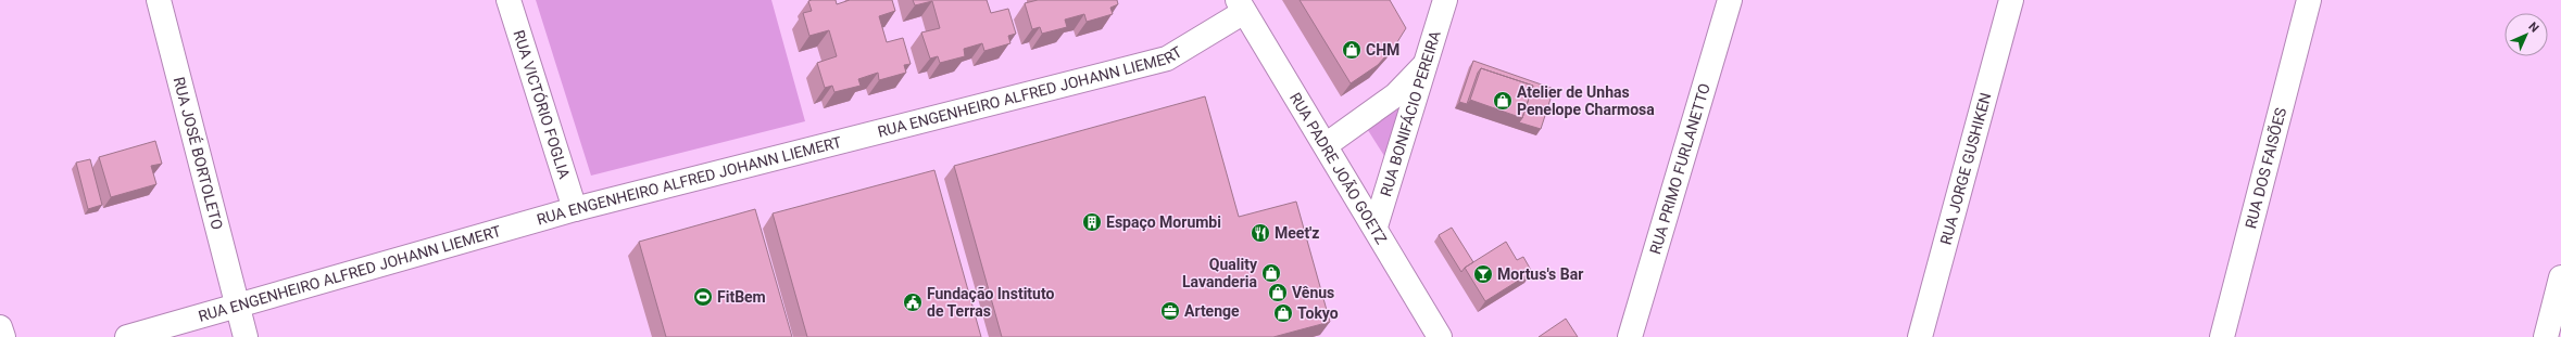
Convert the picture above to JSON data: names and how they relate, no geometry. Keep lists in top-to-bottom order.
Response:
{
  "streets": {
    "street": [
      "RUA ENGENHEIRO ALFRED JOHANN LIEMERT",
      "RUA VICTÓRIO FOGLIA",
      "RUA BONIFÁCIO PEREIRA",
      "RUA JOSÉ BORTOLETO",
      "RUA PADRE JOÃO GOETZ",
      "RUA PRIMO FURLANETTO",
      "RUA JORGE GUSHIKEN",
      "RUA DOS FAISÕES"
    ]
  },
  "crossings": [
    ["RUA ENGENHEIRO ALFRED JOHANN LIEMERT", "RUA VICTÓRIO FOGLIA"],
    ["RUA ENGENHEIRO ALFRED JOHANN LIEMERT", "RUA JOSÉ BORTOLETO"],
    ["RUA ENGENHEIRO ALFRED JOHANN LIEMERT", "RUA PADRE JOÃO GOETZ"],
    ["RUA BONIFÁCIO PEREIRA", "RUA PADRE JOÃO GOETZ"]
  ],
  "places": {
    "shop": [
      "CHM",
      "Atelier de Unhas Penelope Charmosa",
      "Quality Lavanderia",
      "Vênus",
      "Tokyo"
    ],
    "building": ["Espaço Morumbi"],
    "restaurant": ["Meet'z"],
    "bar": ["Mortus's Bar"],
    "sports": ["FitBem"],
    "public building": ["Fundação Instituto de Terras"],
    "office": ["Artenge"]
  },
  "north": "top right"
}
